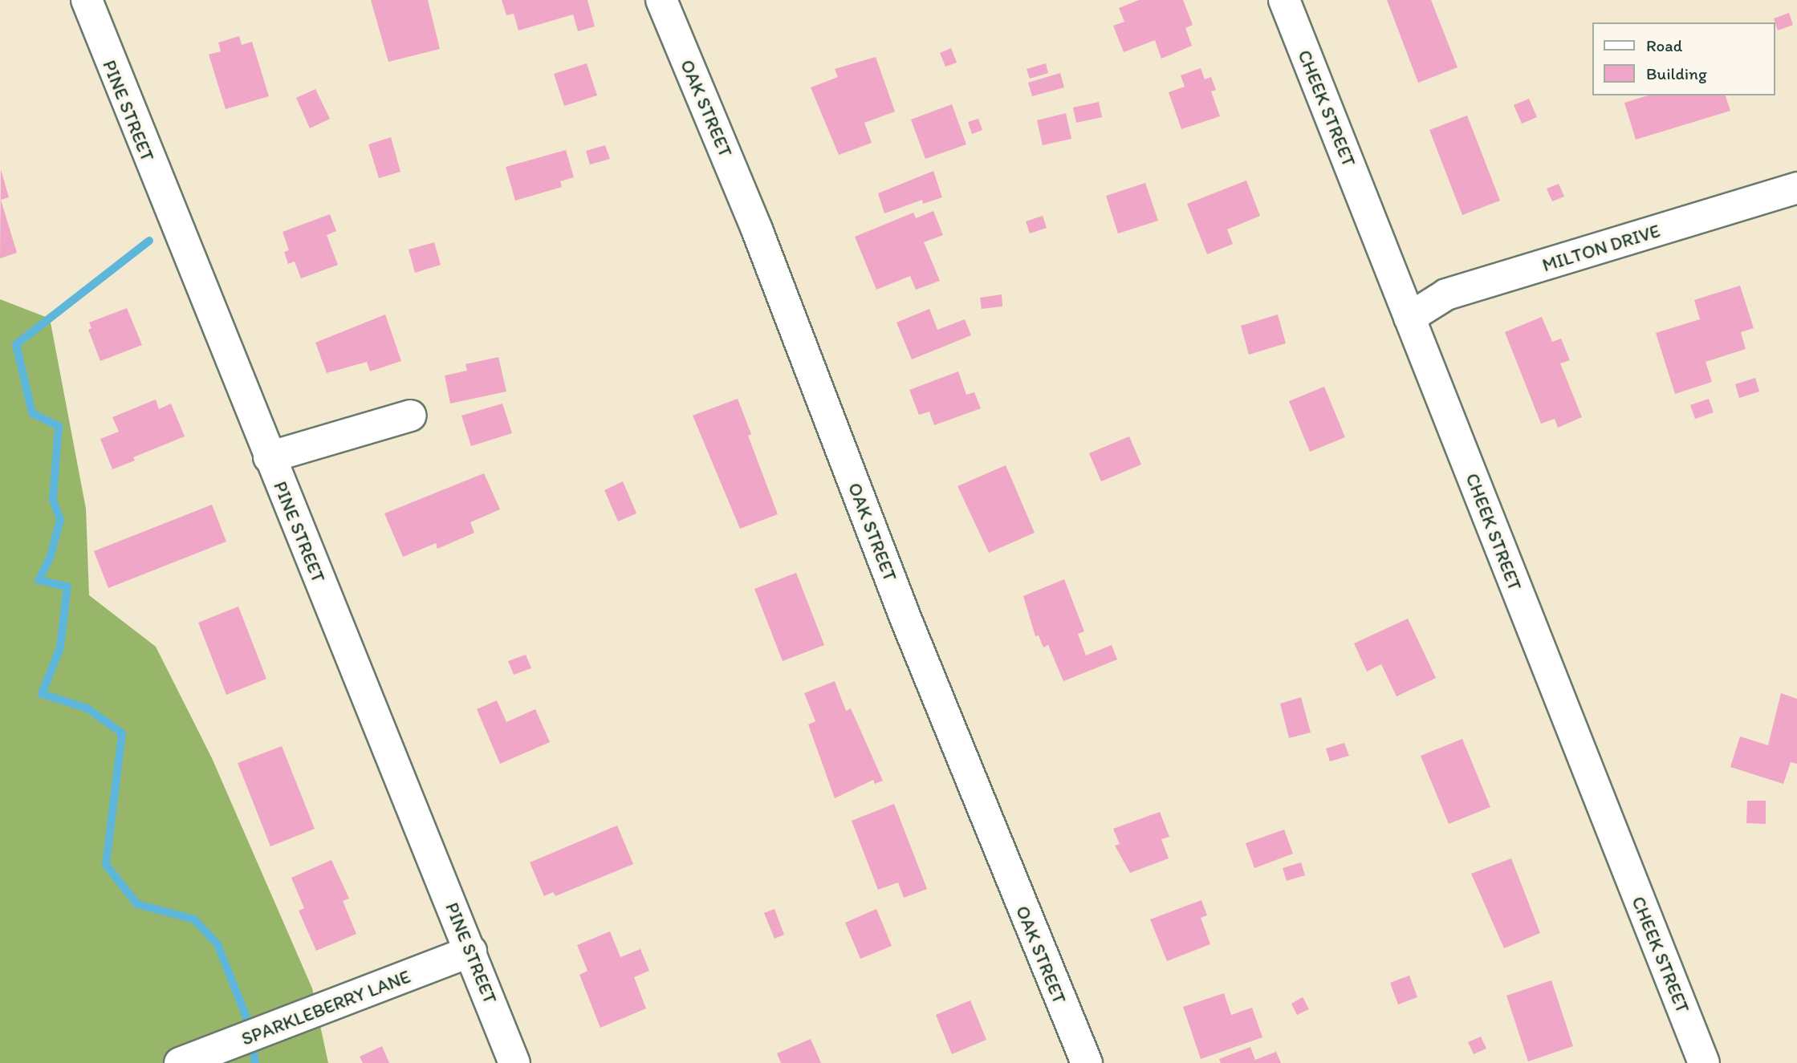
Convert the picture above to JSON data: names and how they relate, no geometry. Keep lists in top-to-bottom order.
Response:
{
  "streets": {
    "street": [
      "OAK STREET",
      "CHEEK STREET",
      "PINE STREET",
      "MILTON DRIVE",
      "SPARKLEBERRY LANE"
    ]
  },
  "crossings": [
    ["CHEEK STREET", "MILTON DRIVE"],
    ["PINE STREET", "SPARKLEBERRY LANE"]
  ],
  "legend": ["Road", "Building"]
}
